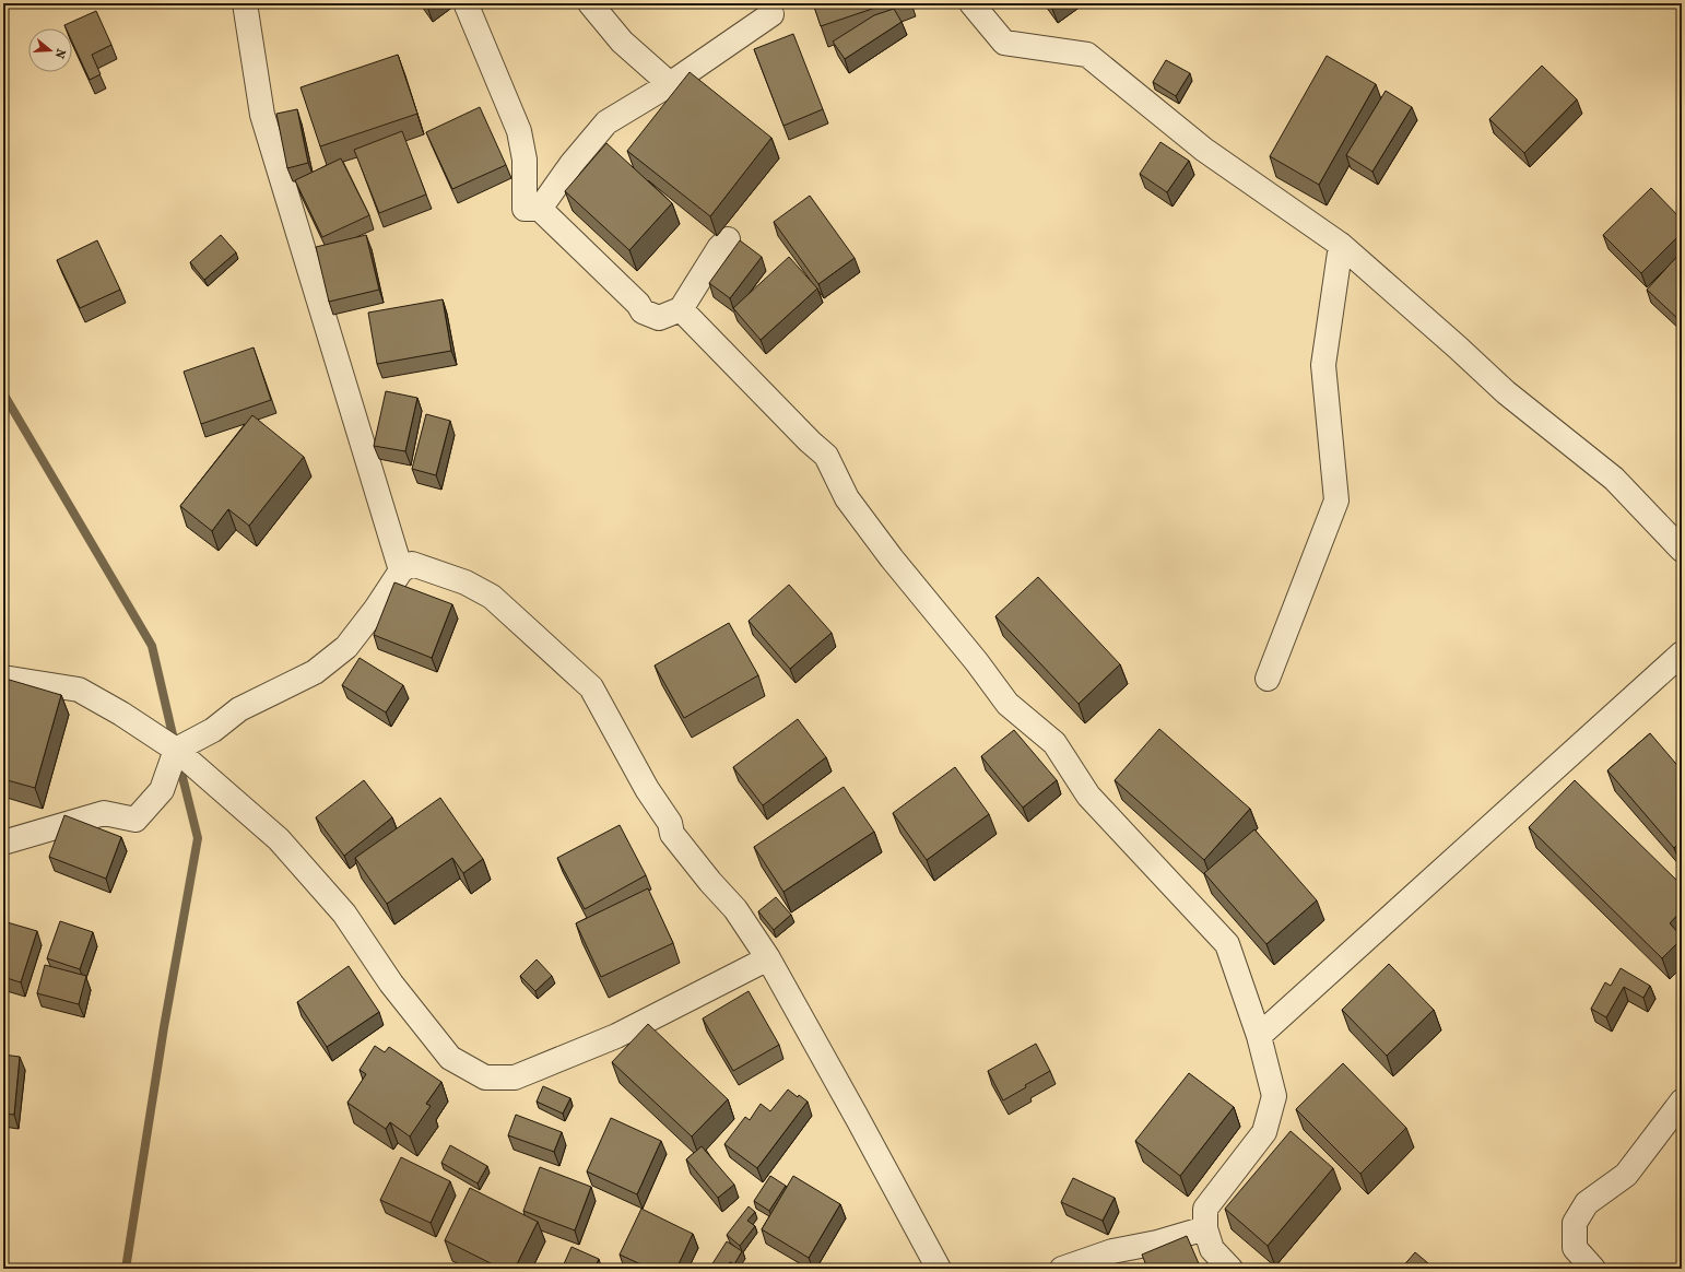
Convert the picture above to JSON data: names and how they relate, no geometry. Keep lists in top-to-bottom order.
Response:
{
  "north": "right"
}
